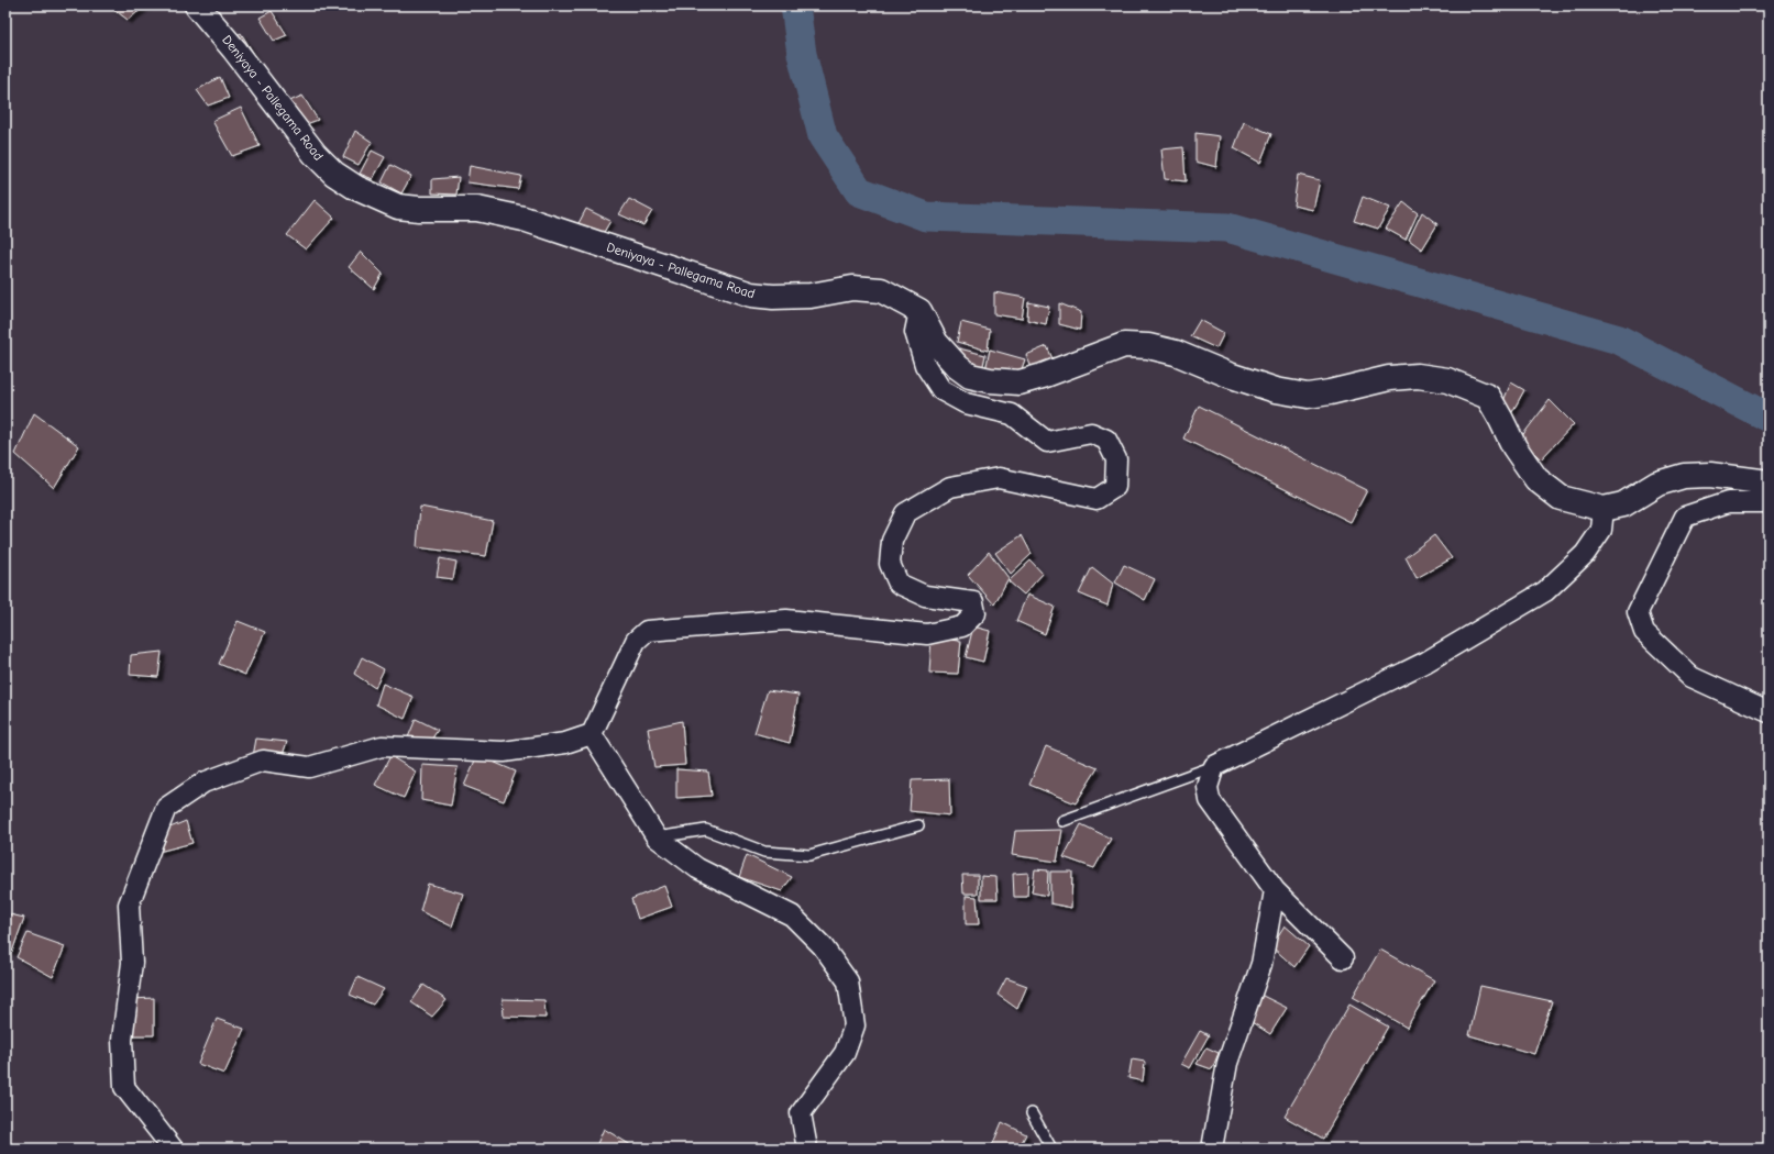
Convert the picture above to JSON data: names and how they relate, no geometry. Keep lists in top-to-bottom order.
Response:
{
  "streets": {
    "main road": ["Deniyaya - Pallegama Road"]
  }
}
